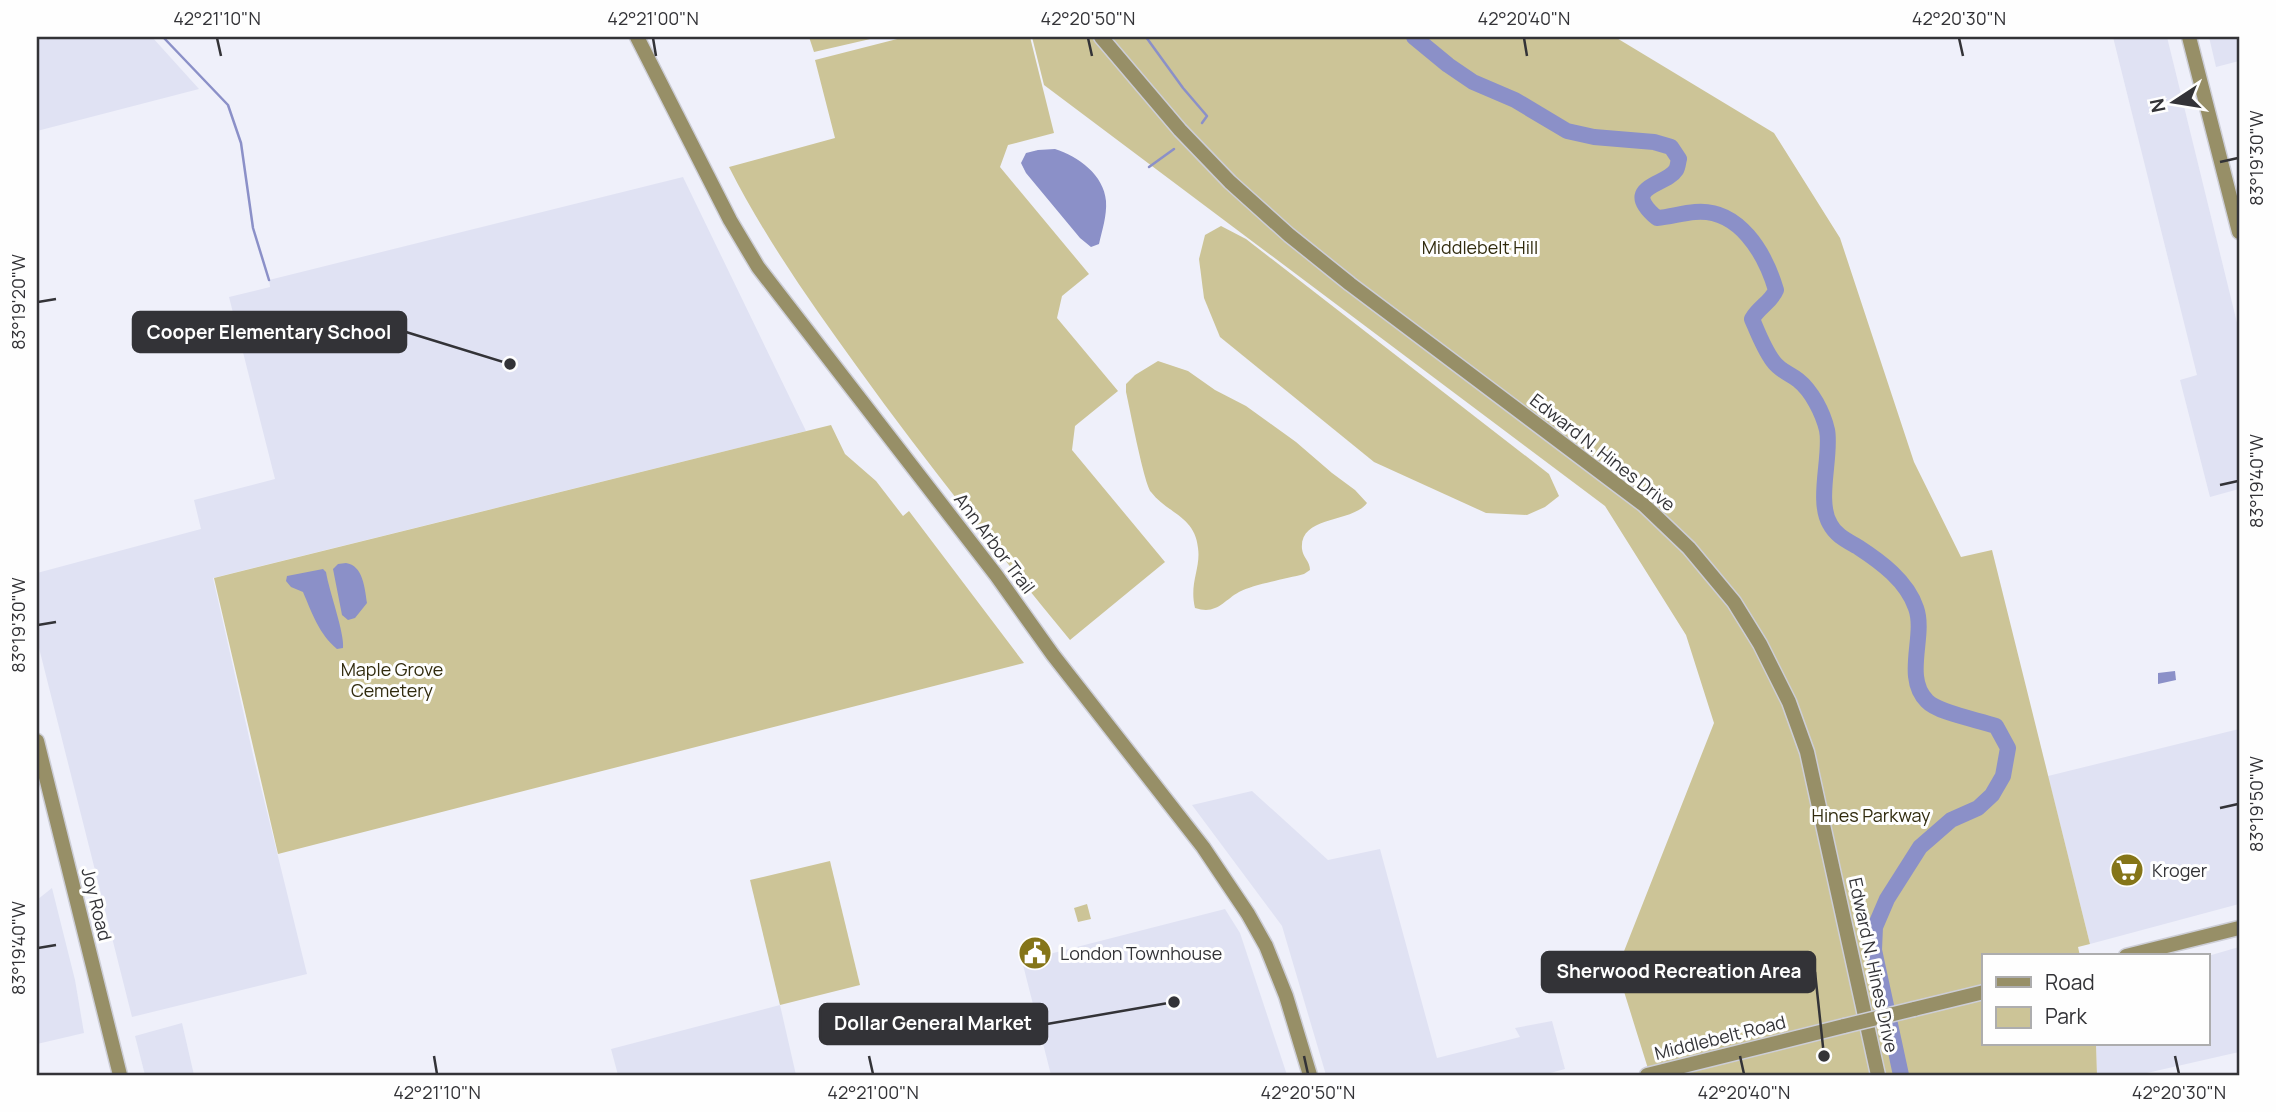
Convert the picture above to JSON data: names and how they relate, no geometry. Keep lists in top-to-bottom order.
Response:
{
  "streets": {
    "street": [
      "Edward N. Hines Drive",
      "Ann Arbor Trail",
      "Joy Road",
      "Middlebelt Road"
    ]
  },
  "parks": ["Middlebelt Hill", "Maple Grove Cemetery", "Hines Parkway"],
  "places": {
    "other": ["Cooper Elementary School", "Dollar General Market", "Sherwood Recreation Area"],
    "supermarket": ["Kroger"],
    "public building": ["London Townhouse"]
  },
  "legend": ["Road", "Park"],
  "north": "left",
  "coordinates": [
    "42°21'10\"N",
    "42°21'00\"N",
    "42°20'50\"N",
    "42°20'40\"N",
    "42°20'30\"N",
    "83°19'30\"W",
    "83°19'20\"W",
    "83°19'40\"W",
    "83°19'50\"W"
  ]
}
